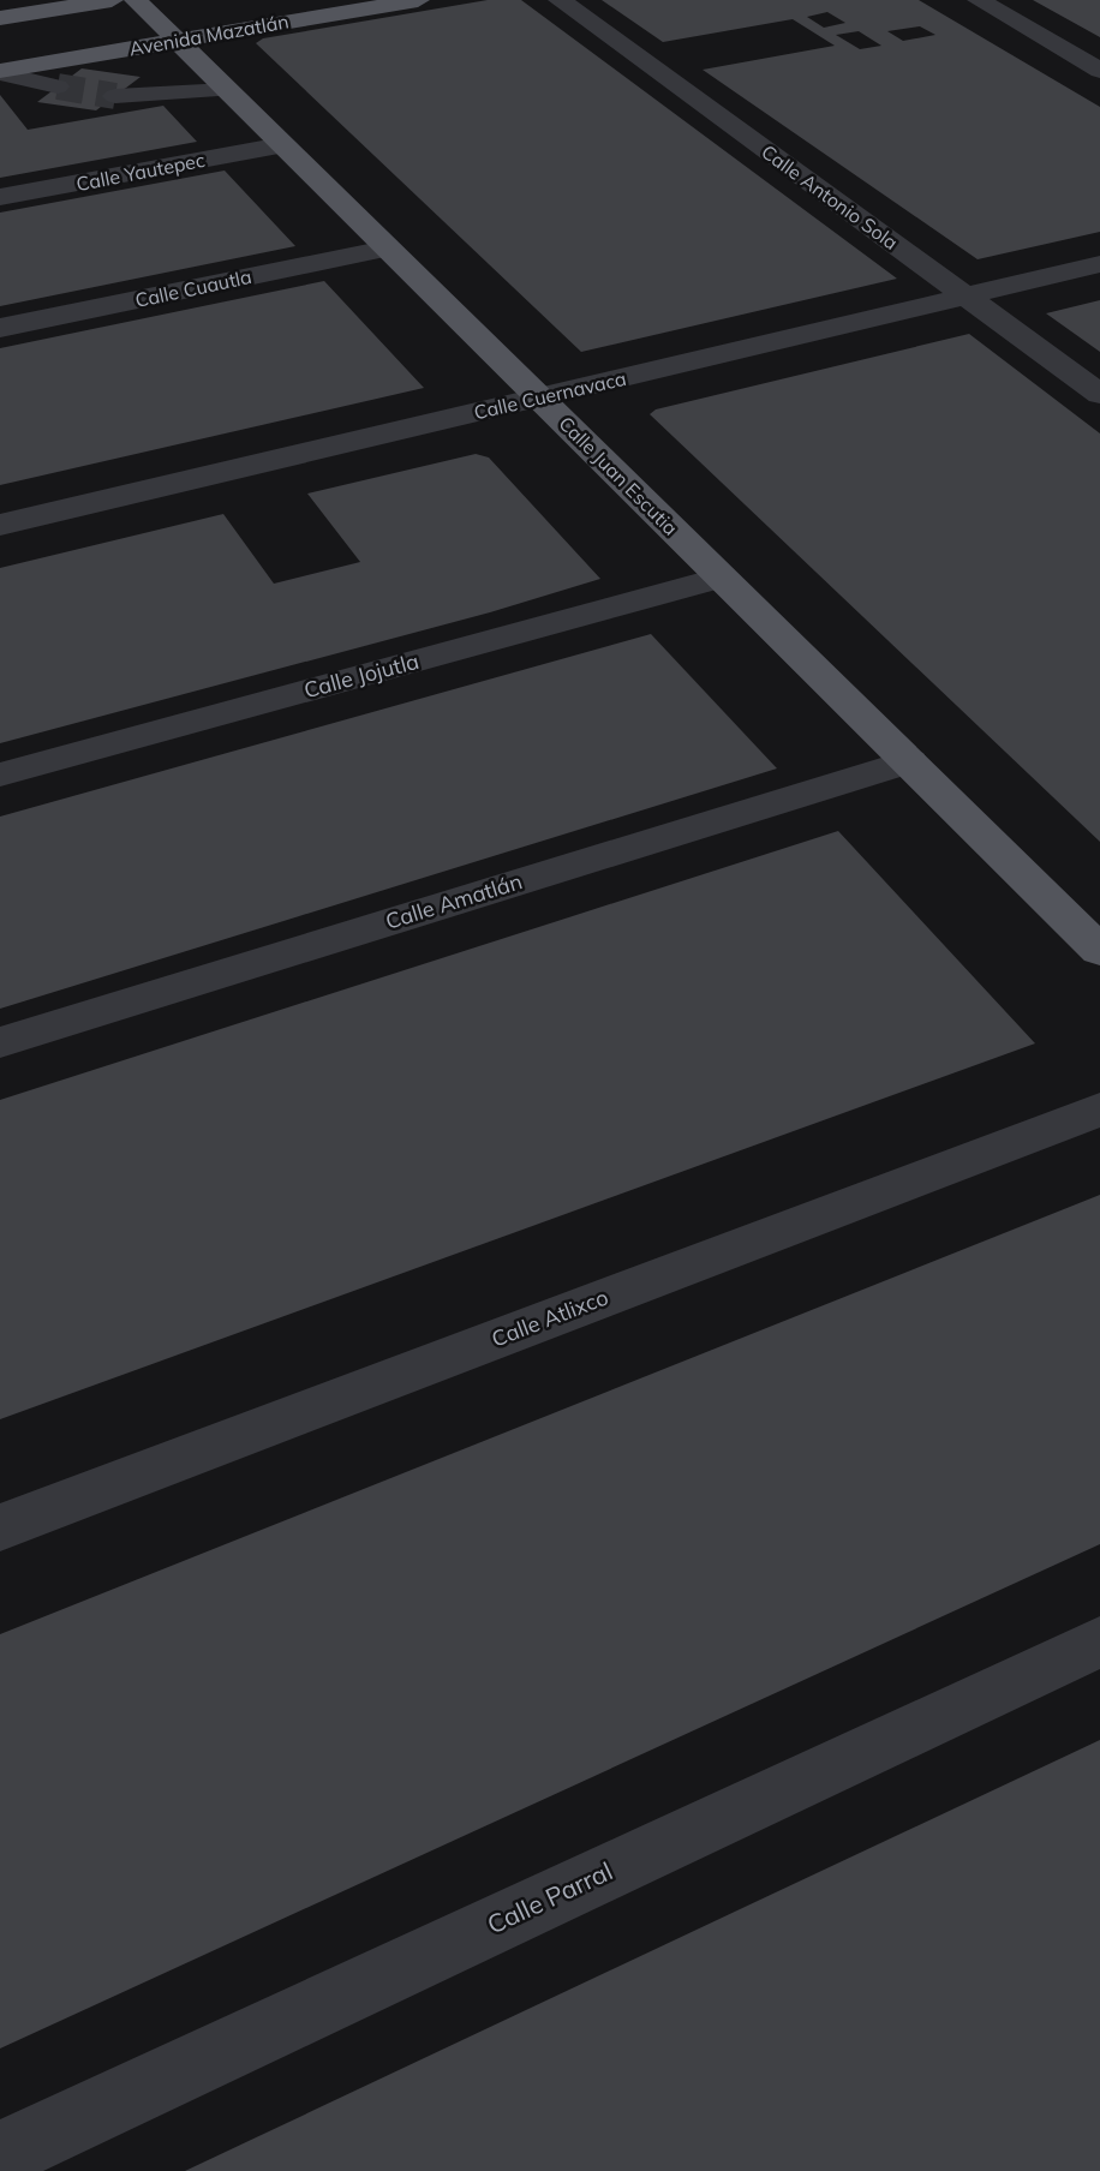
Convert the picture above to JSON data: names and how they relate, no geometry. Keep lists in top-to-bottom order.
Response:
{
  "streets": {
    "main road": ["Avenida Mazatlán", "Calle Juan Escutia"],
    "street": [
      "Calle Yautepec",
      "Calle Antonio Sola",
      "Calle Cuautla",
      "Calle Cuernavaca",
      "Calle Jojutla",
      "Calle Amatlán",
      "Calle Atlixco",
      "Calle Parral"
    ]
  },
  "crossings": [
    ["Avenida Mazatlán", "Calle Juan Escutia"],
    ["Calle Yautepec", "Calle Juan Escutia"],
    ["Calle Antonio Sola", "Calle Cuernavaca"],
    ["Calle Cuautla", "Calle Juan Escutia"],
    ["Calle Cuernavaca", "Calle Juan Escutia"],
    ["Calle Juan Escutia", "Calle Jojutla"],
    ["Calle Juan Escutia", "Calle Amatlán"]
  ]
}
